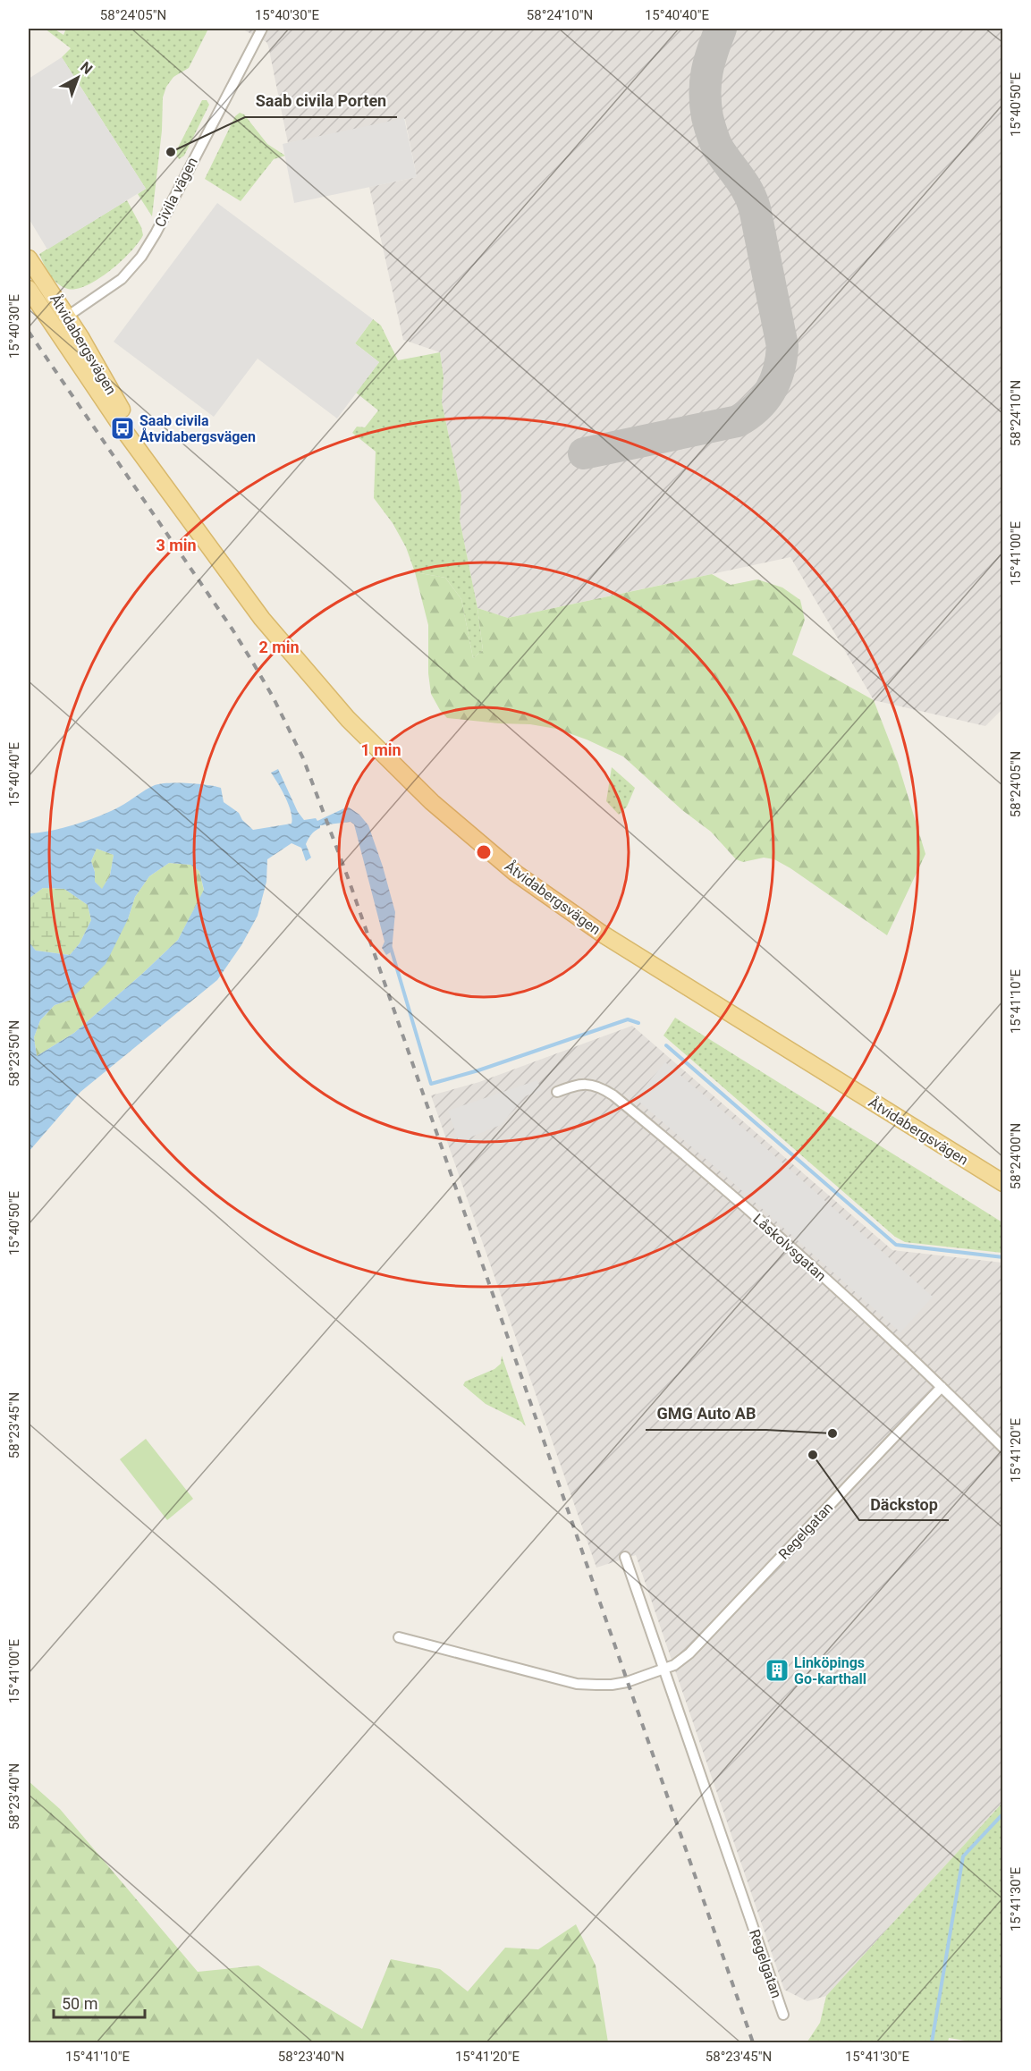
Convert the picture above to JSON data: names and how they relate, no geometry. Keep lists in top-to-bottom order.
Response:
{
  "streets": {
    "main road": ["Åtvidabergsvägen"],
    "street": ["Civila vägen", "Låskolvsgatan", "Regelgatan"]
  },
  "crossings": [
    ["Civila vägen", "Åtvidabergsvägen"],
    ["Låskolvsgatan", "Regelgatan"]
  ],
  "places": {
    "other": ["Saab civila Porten", "GMG Auto AB", "Däckstop"],
    "bus stop": ["Saab civila Åtvidabergsvägen"],
    "building": ["Linköpings Go-karthall"]
  },
  "scale_bar": "50 m",
  "north": "top right",
  "coordinates": [
    "58°24'05\"N",
    "15°40'30\"E",
    "58°24'10\"N",
    "15°40'40\"E",
    "15°40'50\"E",
    "15°41'00\"E",
    "15°41'10\"E",
    "58°23'50\"N",
    "58°24'00\"N",
    "58°23'45\"N",
    "15°41'20\"E",
    "58°23'40\"N",
    "15°41'30\"E"
  ],
  "rings": ["3 min", "2 min", "1 min"]
}
